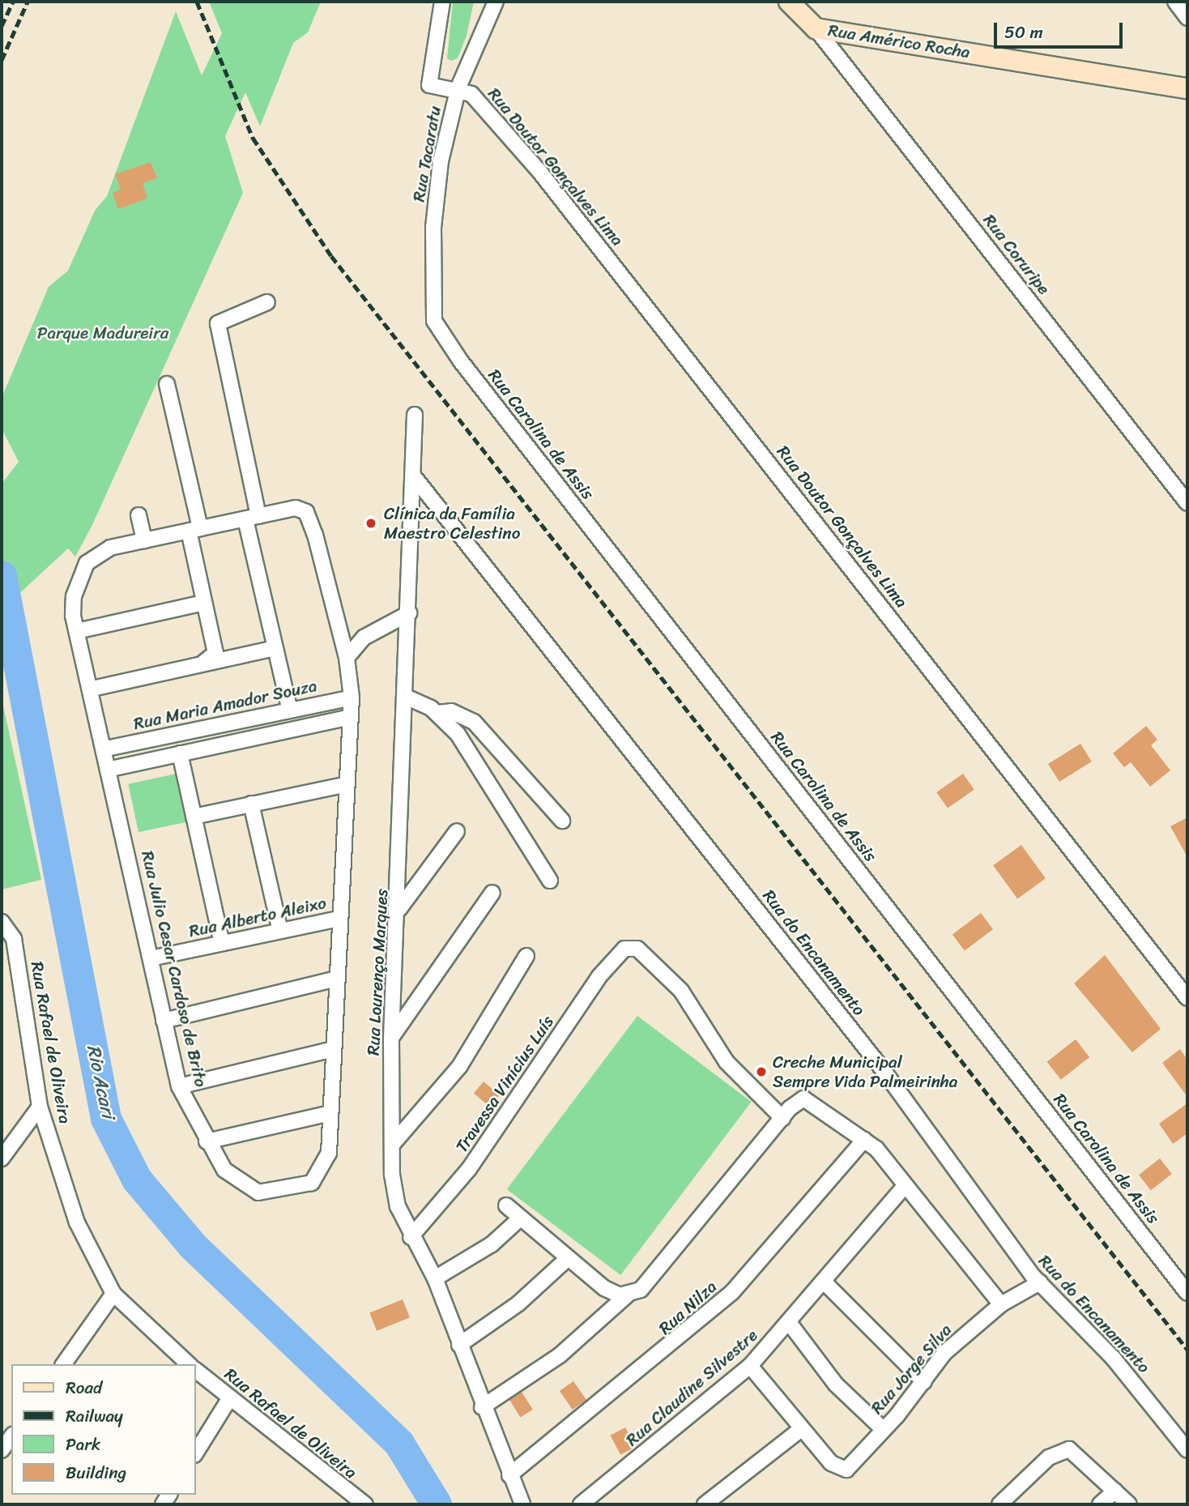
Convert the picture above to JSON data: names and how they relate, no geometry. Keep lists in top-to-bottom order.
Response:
{
  "streets": {
    "street": [
      "Rua Américo Rocha",
      "Rua Tacaratu",
      "Rua Doutor Gonçalves Lima",
      "Rua Coruripe",
      "Rua Carolina de Assis",
      "Rua Maria Amador Souza",
      "Rua Alberto Aleixo",
      "Rua do Encanamento",
      "Rua Julio Cesar Cardoso de Brito",
      "Rua Lourenço Marques",
      "Rua Rafael de Oliveira",
      "Travessa Vinícius Luís",
      "Rua Nilza",
      "Rua Jorge Silva",
      "Rua Claudine Silvestre"
    ]
  },
  "crossings": [
    ["Rua Américo Rocha", "Rua Coruripe"],
    ["Rua Tacaratu", "Rua Doutor Gonçalves Lima"],
    ["Rua Tacaratu", "Rua Carolina de Assis"],
    ["Rua Maria Amador Souza", "Rua Julio Cesar Cardoso de Brito"],
    ["Rua Alberto Aleixo", "Rua Julio Cesar Cardoso de Brito"],
    ["Rua do Encanamento", "Rua Lourenço Marques"],
    ["Rua do Encanamento", "Rua Jorge Silva"],
    ["Rua Lourenço Marques", "Travessa Vinícius Luís"],
    ["Rua Lourenço Marques", "Rua Nilza"]
  ],
  "water": ["Rio Acari"],
  "parks": ["Parque Madureira"],
  "places": ["Clínica da Família Maestro Celestino", "Creche Municipal Sempre Vida Palmeirinha"],
  "legend": [
    "Road",
    "Railway",
    "Park",
    "Building"
  ],
  "scale_bar": "50 m"
}
